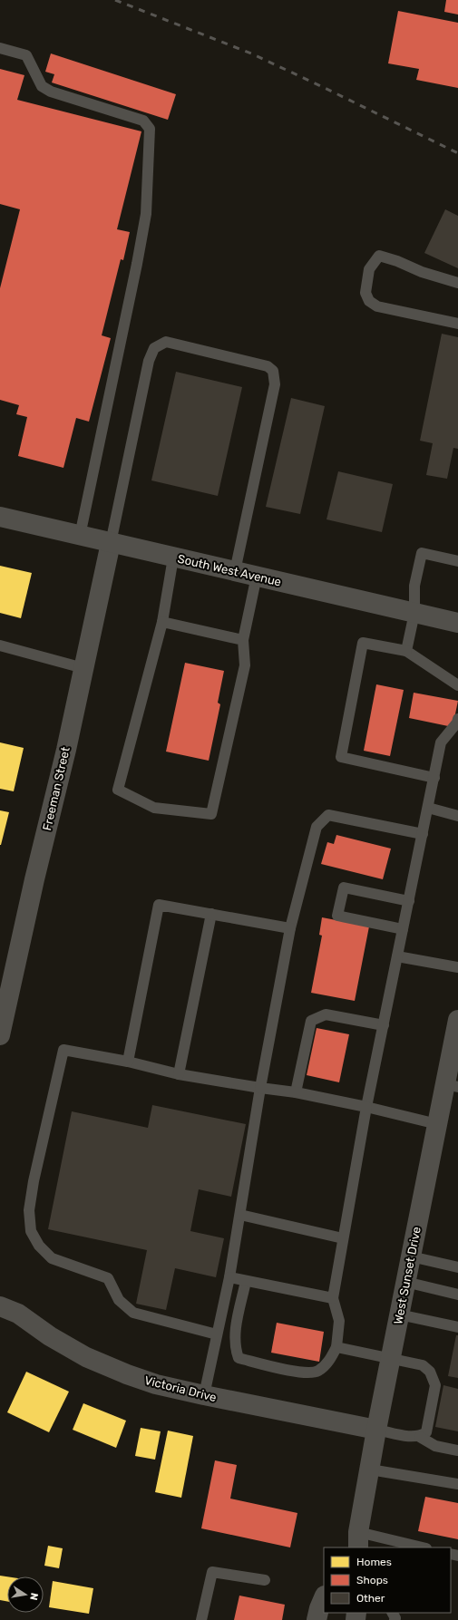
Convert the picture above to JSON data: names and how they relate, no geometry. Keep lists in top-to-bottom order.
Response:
{
  "streets": {
    "street": [
      "South West Avenue",
      "Freeman Street",
      "West Sunset Drive",
      "Victoria Drive"
    ]
  },
  "crossings": [
    ["South West Avenue", "Freeman Street"],
    ["West Sunset Drive", "Victoria Drive"]
  ],
  "legend": ["Homes", "Shops", "Other"],
  "north": "right"
}
